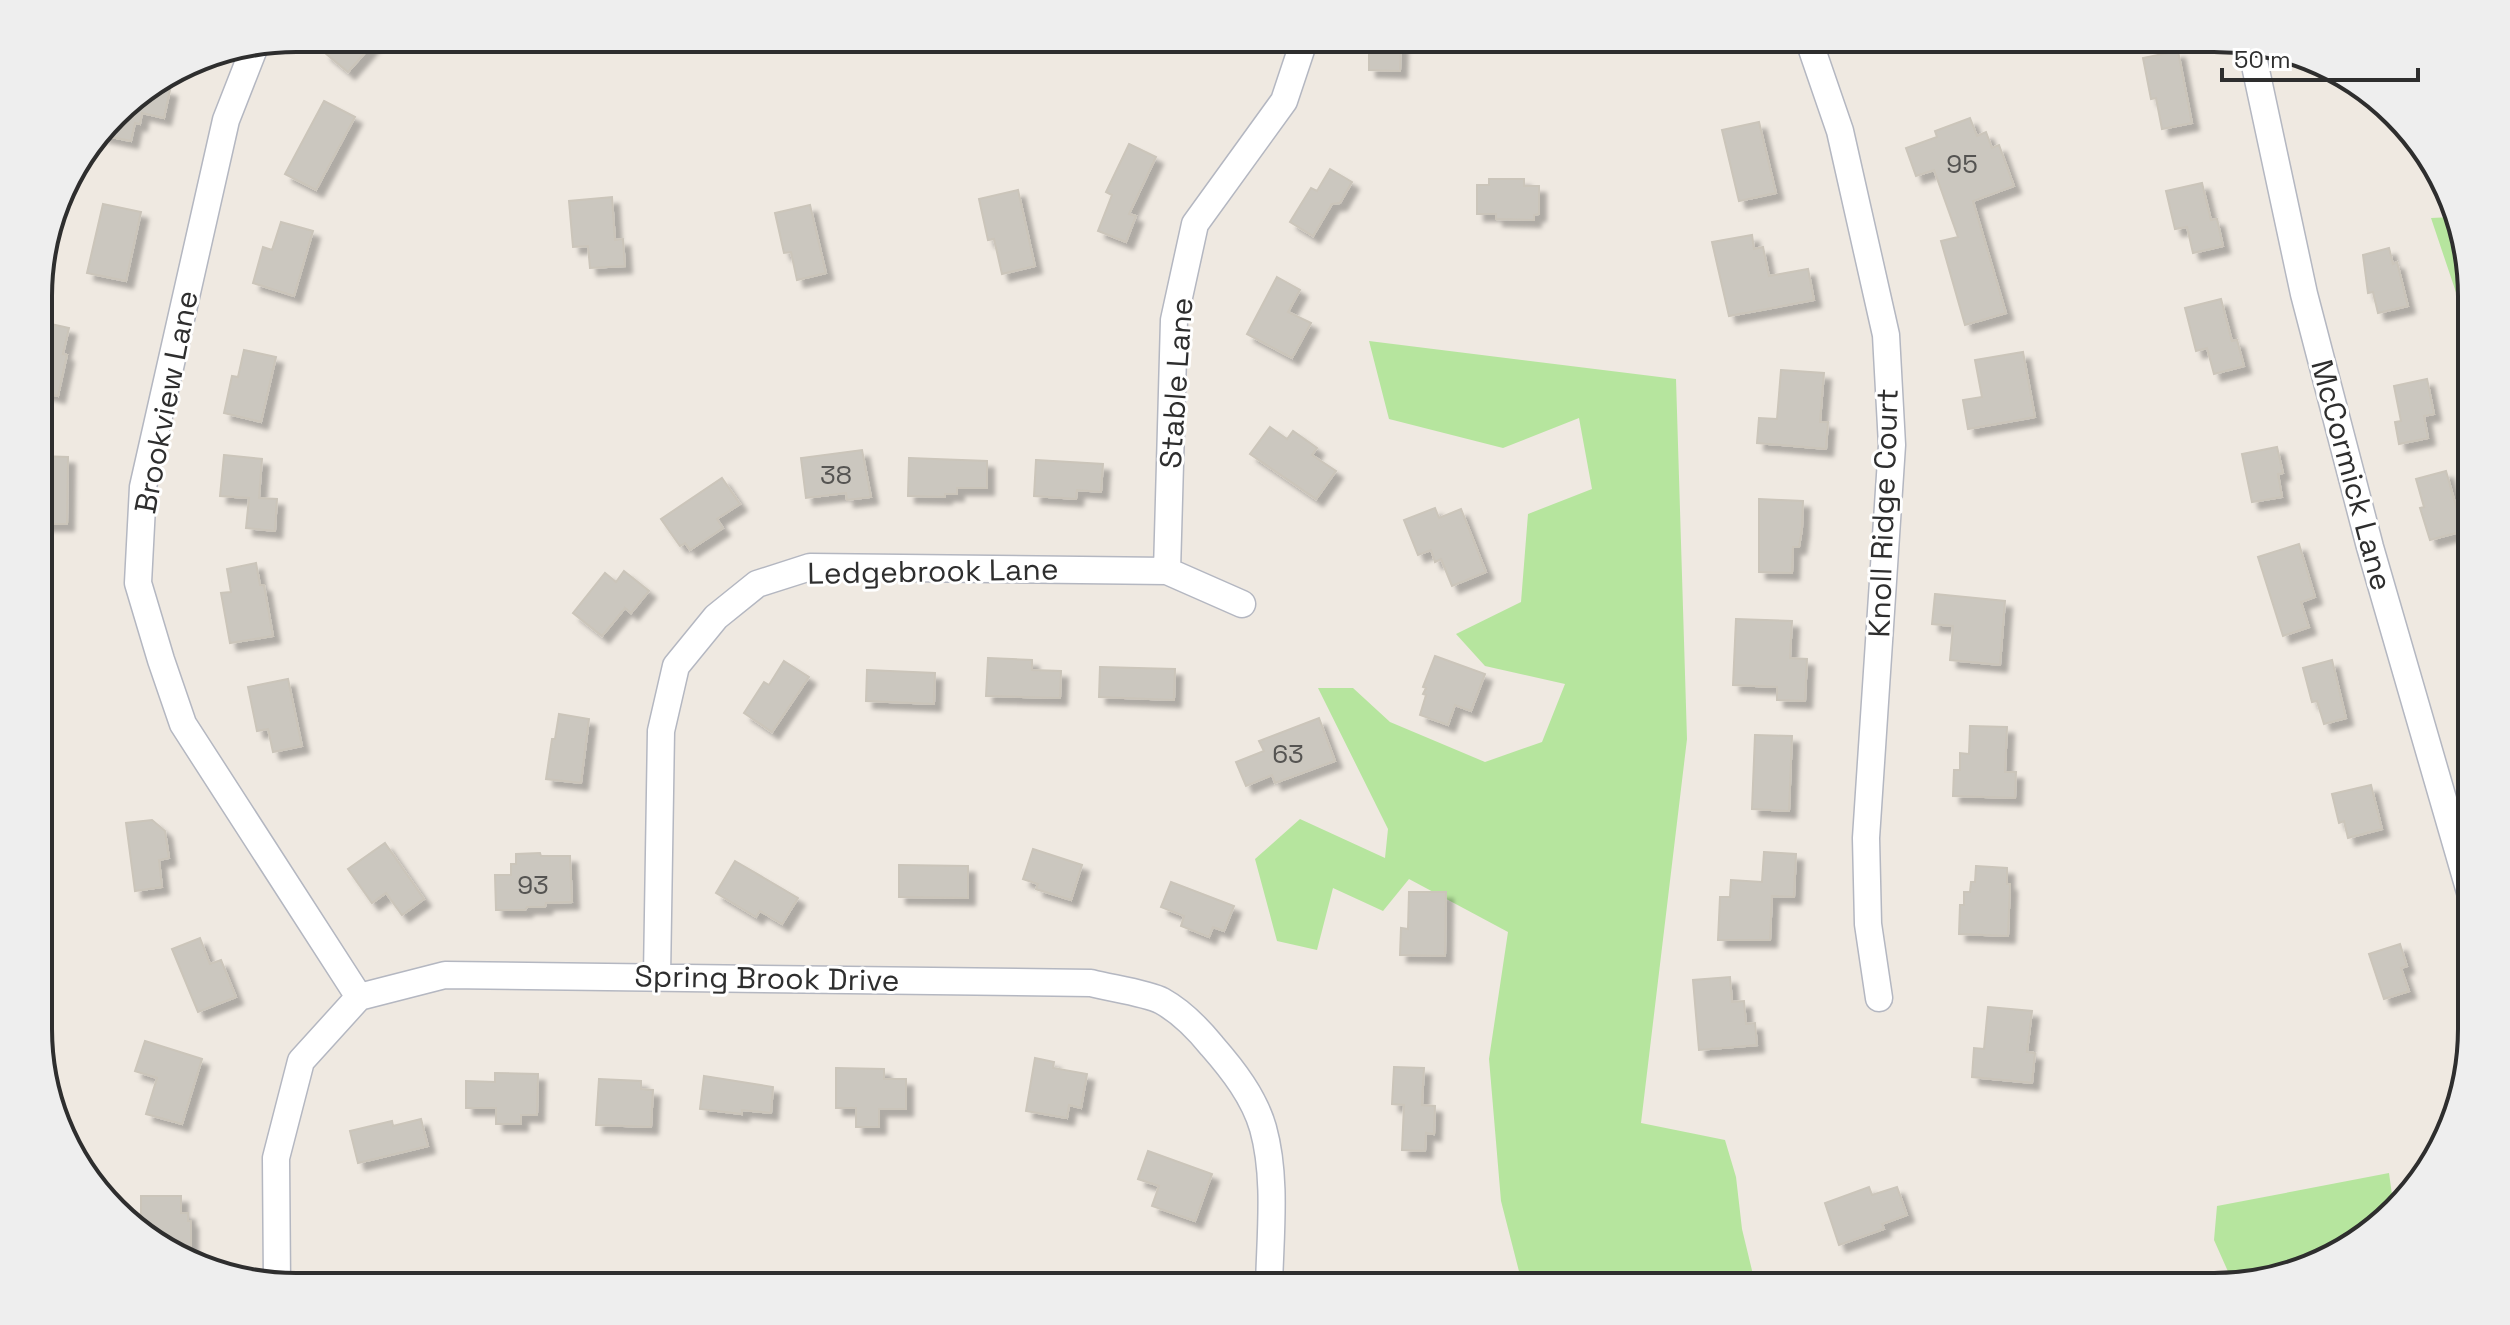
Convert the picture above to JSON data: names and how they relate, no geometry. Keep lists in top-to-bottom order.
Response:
{
  "streets": {
    "street": [
      "Stable Lane",
      "Brookview Lane",
      "McCormick Lane",
      "Knoll Ridge Court",
      "Ledgebrook Lane",
      "Spring Brook Drive"
    ]
  },
  "crossings": [
    ["Stable Lane", "Ledgebrook Lane"],
    ["Brookview Lane", "Spring Brook Drive"],
    ["Ledgebrook Lane", "Spring Brook Drive"]
  ],
  "house_numbers": [
    "95",
    "38",
    "63",
    "93"
  ],
  "scale_bar": "50 m"
}
